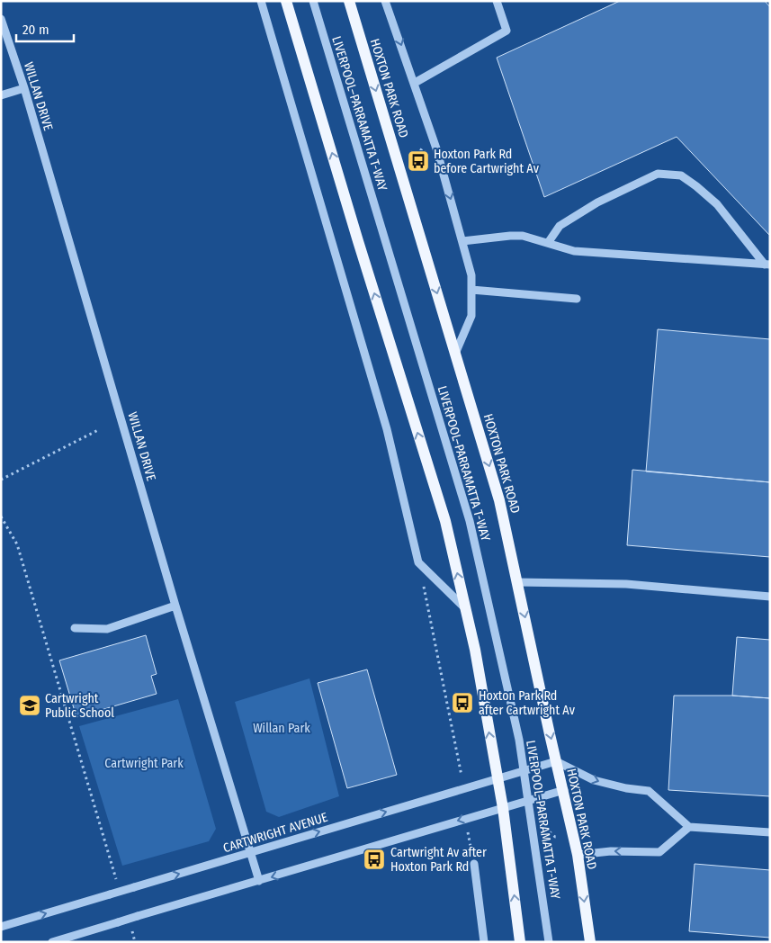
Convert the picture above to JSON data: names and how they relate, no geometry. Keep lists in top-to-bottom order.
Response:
{
  "streets": {
    "main road": ["HOXTON PARK ROAD"],
    "street": ["WILLAN DRIVE", "LIVERPOOL–PARRAMATTA T-WAY", "CARTWRIGHT AVENUE"]
  },
  "crossings": [
    ["HOXTON PARK ROAD", "CARTWRIGHT AVENUE"],
    ["WILLAN DRIVE", "CARTWRIGHT AVENUE"],
    ["LIVERPOOL–PARRAMATTA T-WAY", "CARTWRIGHT AVENUE"]
  ],
  "parks": ["Willan Park", "Cartwright Park"],
  "places": {
    "bus stop": ["Hoxton Park Rd before Cartwright Av", "Hoxton Park Rd after Cartwright Av", "Cartwright Av after Hoxton Park Rd"],
    "school or university": ["Cartwright Public School"]
  },
  "scale_bar": "20 m"
}
